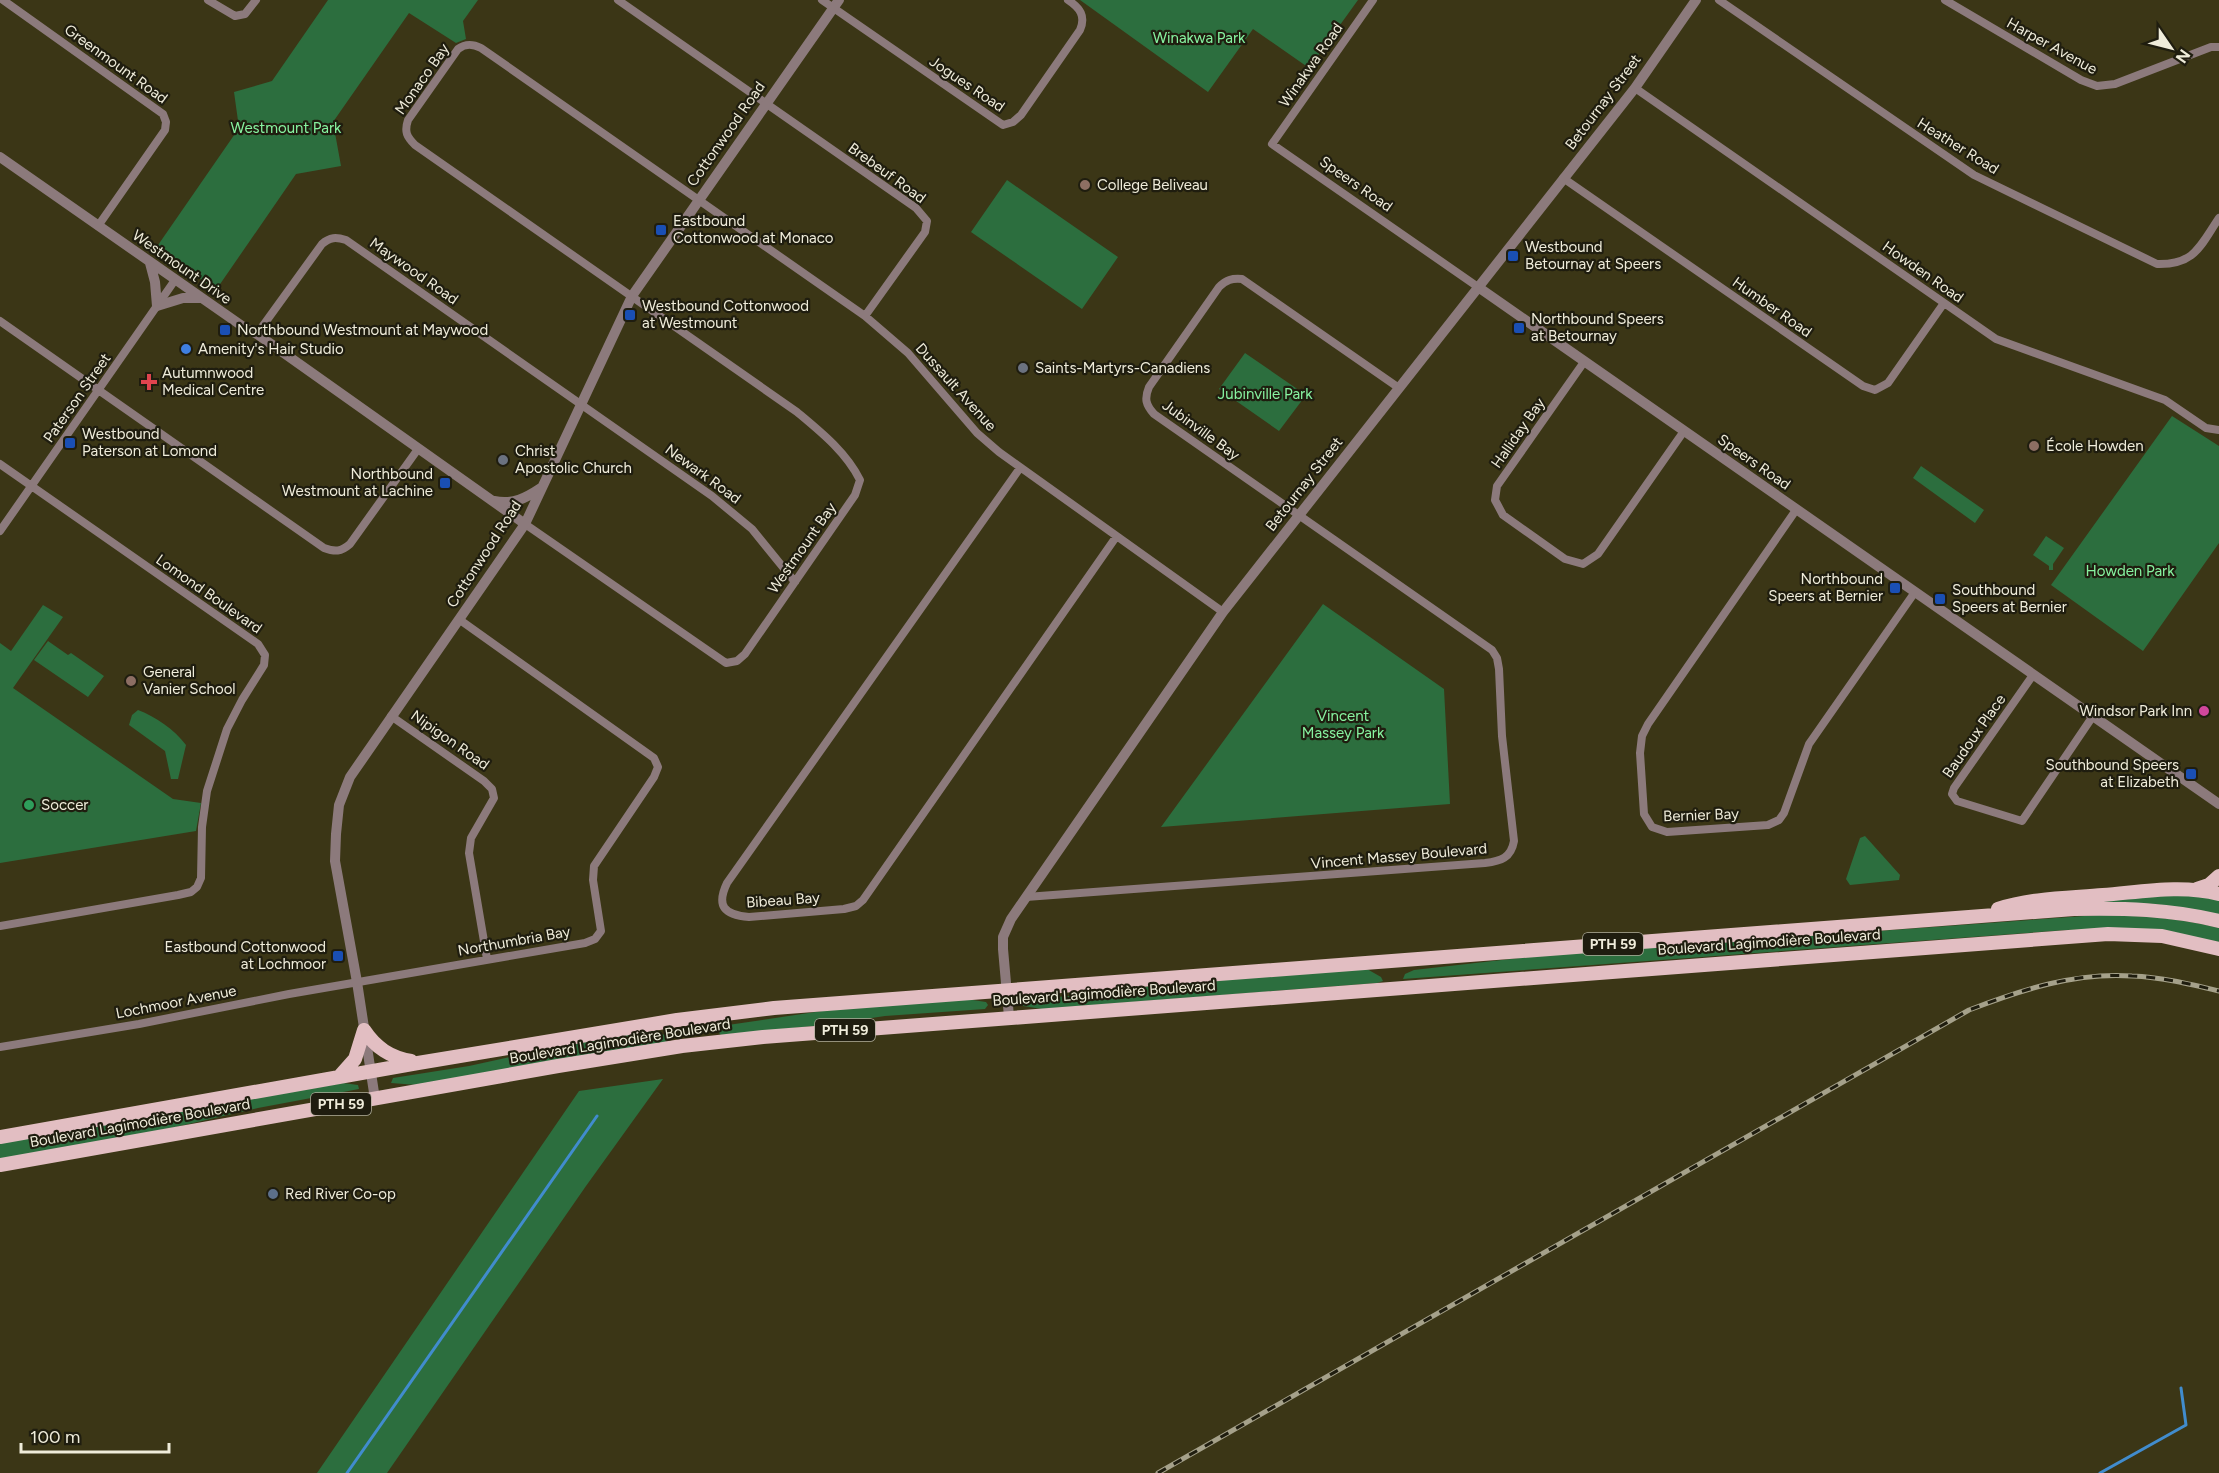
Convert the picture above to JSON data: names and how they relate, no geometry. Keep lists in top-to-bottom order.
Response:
{
  "streets": {
    "main road": ["Boulevard Lagimodière Boulevard", "PTH 59"],
    "street": [
      "Harper Avenue",
      "Greenmount Road",
      "Winakwa Road",
      "Monaco Bay",
      "Jogues Road",
      "Betournay Street",
      "Cottonwood Road",
      "Heather Road",
      "Brebeuf Road",
      "Speers Road",
      "Westmount Drive",
      "Maywood Road",
      "Howden Road",
      "Humber Road",
      "Dussault Avenue",
      "Paterson Street",
      "Jubinville Bay",
      "Halliday Bay",
      "Newark Road",
      "Westmount Bay",
      "Lomond Boulevard",
      "Baudoux Place",
      "Nipigon Road",
      "Bernier Bay",
      "Vincent Massey Boulevard",
      "Bibeau Bay",
      "Northumbria Bay",
      "Lochmoor Avenue"
    ]
  },
  "crossings": [
    ["Greenmount Road", "Westmount Drive"],
    ["Winakwa Road", "Speers Road"],
    ["Monaco Bay", "Cottonwood Road"],
    ["Monaco Bay", "Dussault Avenue"],
    ["Monaco Bay", "Westmount Bay"],
    ["Jogues Road", "Cottonwood Road"],
    ["Betournay Street", "Speers Road"],
    ["Betournay Street", "Howden Road"],
    ["Betournay Street", "Humber Road"],
    ["Betournay Street", "Dussault Avenue"],
    ["Betournay Street", "Jubinville Bay"],
    ["Betournay Street", "Vincent Massey Boulevard"],
    ["Betournay Street", "Boulevard Lagimodière Boulevard"],
    ["Cottonwood Road", "Brebeuf Road"],
    ["Cottonwood Road", "Westmount Drive"],
    ["Cottonwood Road", "Maywood Road"],
    ["Cottonwood Road", "Dussault Avenue"],
    ["Cottonwood Road", "Newark Road"],
    ["Cottonwood Road", "Westmount Bay"],
    ["Cottonwood Road", "Nipigon Road"],
    ["Cottonwood Road", "Northumbria Bay"],
    ["Cottonwood Road", "Boulevard Lagimodière Boulevard"],
    ["Cottonwood Road", "Lochmoor Avenue"],
    ["Brebeuf Road", "Dussault Avenue"],
    ["Speers Road", "Halliday Bay"],
    ["Speers Road", "Baudoux Place"],
    ["Speers Road", "Bernier Bay"],
    ["Westmount Drive", "Maywood Road"],
    ["Westmount Drive", "Paterson Street"],
    ["Westmount Drive", "Westmount Bay"],
    ["Maywood Road", "Newark Road"],
    ["Howden Road", "Humber Road"],
    ["Dussault Avenue", "Bibeau Bay"],
    ["Paterson Street", "Lomond Boulevard"],
    ["Jubinville Bay", "Vincent Massey Boulevard"],
    ["Newark Road", "Westmount Bay"],
    ["Nipigon Road", "Northumbria Bay"],
    ["Northumbria Bay", "Lochmoor Avenue"]
  ],
  "parks": [
    "Winakwa Park",
    "Westmount Park",
    "Jubinville Park",
    "Howden Park",
    "Vincent Massey Park"
  ],
  "places": {
    "other": [
      "College Beliveau",
      "Amenity's Hair Studio",
      "Saints-Martyrs-Canadiens",
      "École Howden",
      "Christ Apostolic Church",
      "General Vanier School",
      "Windsor Park Inn",
      "Soccer",
      "Red River Co-op"
    ],
    "transit": [
      "Eastbound Cottonwood at Monaco",
      "Westbound Betournay at Speers",
      "Westbound Cottonwood at Westmount",
      "Northbound Speers at Betournay",
      "Northbound Westmount at Maywood",
      "Westbound Paterson at Lomond",
      "Northbound Westmount at Lachine",
      "Northbound Speers at Bernier",
      "Southbound Speers at Bernier",
      "Southbound Speers at Elizabeth",
      "Eastbound Cottonwood at Lochmoor"
    ],
    "health": ["Autumnwood Medical Centre"]
  },
  "scale_bar": "100 m",
  "north": "bottom right"
}
